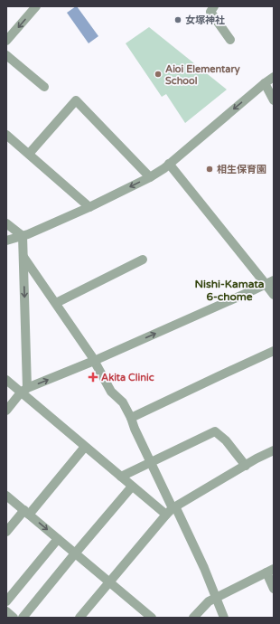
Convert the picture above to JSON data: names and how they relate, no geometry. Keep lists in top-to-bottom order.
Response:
{
  "districts": ["Nishi-Kamata 6-chome"],
  "places": {
    "other": ["女塚神社", "Aioi Elementary School", "相生保育園"],
    "health": ["Akita Clinic"]
  }
}
